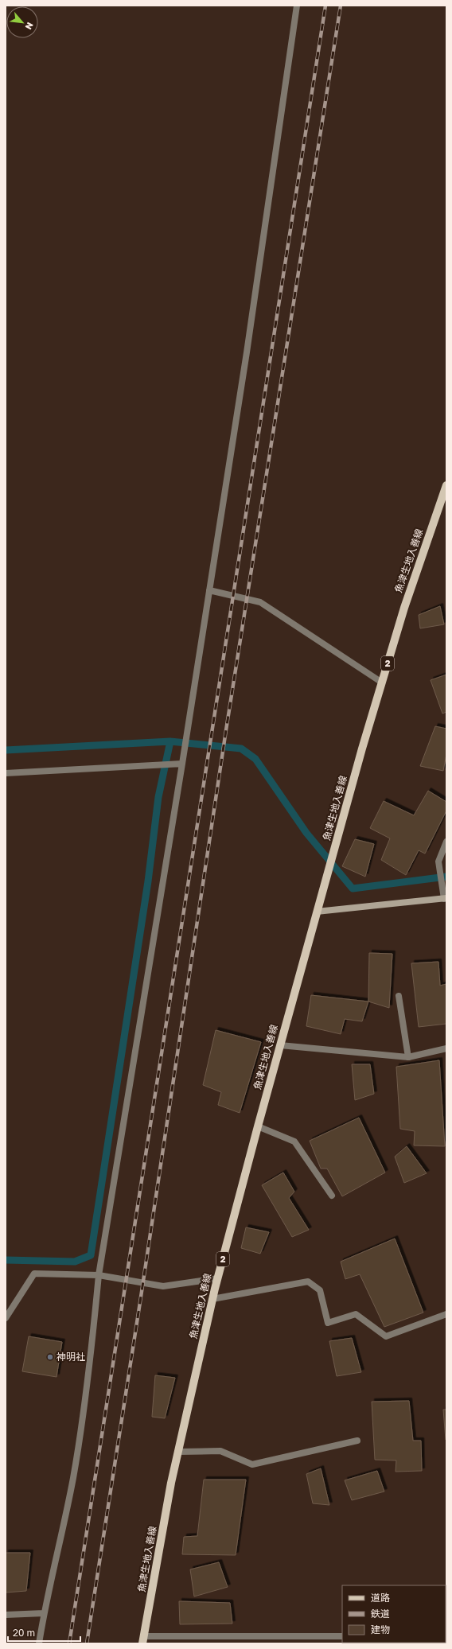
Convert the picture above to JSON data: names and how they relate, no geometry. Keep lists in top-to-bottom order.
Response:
{
  "streets": {
    "main road": ["魚津生地入善線", "2"]
  },
  "places": ["神明社"],
  "legend": ["道路", "鉄道", "建物"],
  "scale_bar": "20 m",
  "north": "bottom right"
}
